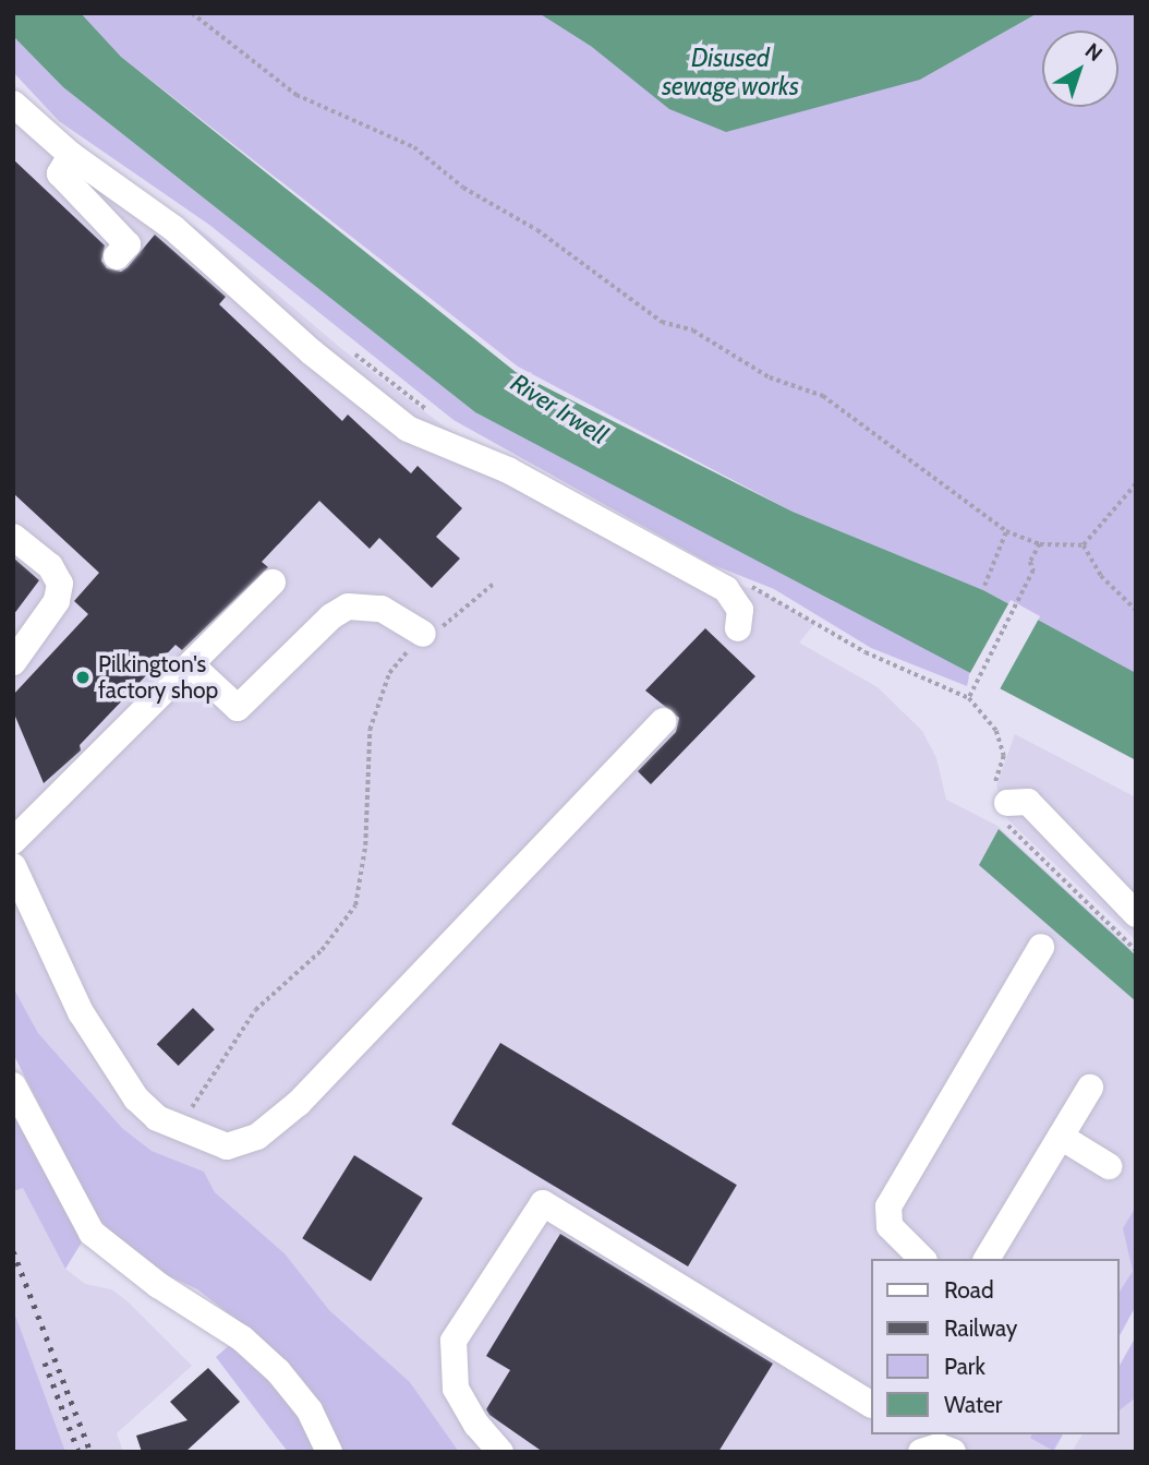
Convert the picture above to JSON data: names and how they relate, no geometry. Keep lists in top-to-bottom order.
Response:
{
  "water": ["Disused sewage works", "River Irwell"],
  "places": ["Pilkington's factory shop"],
  "legend": [
    "Road",
    "Railway",
    "Park",
    "Water"
  ],
  "north": "top right"
}
